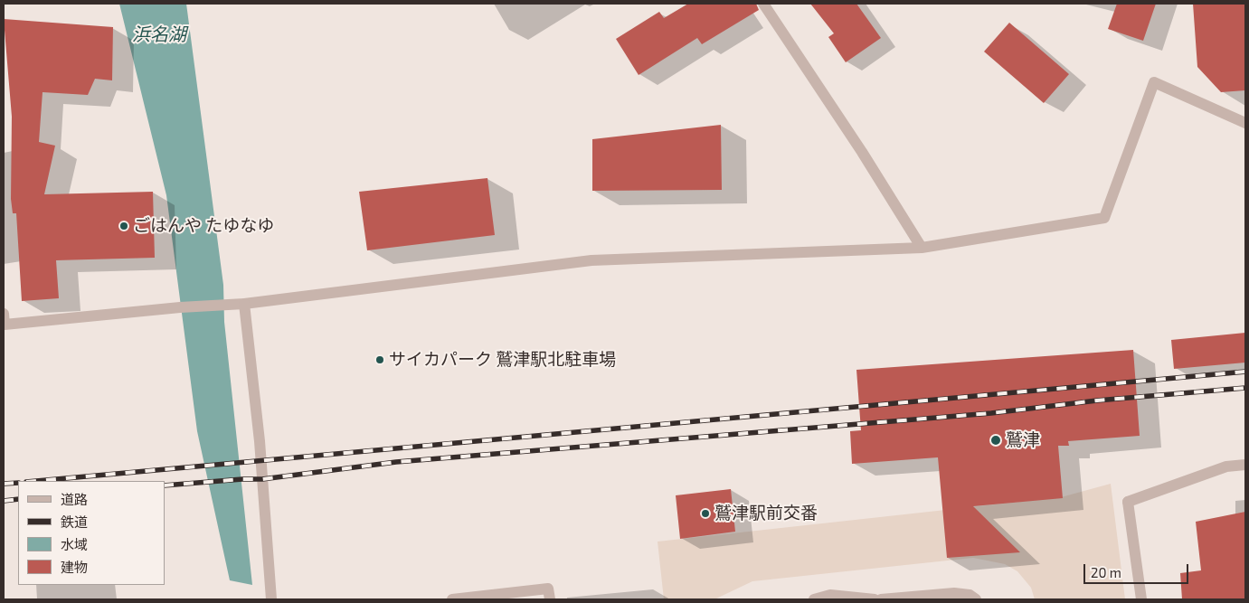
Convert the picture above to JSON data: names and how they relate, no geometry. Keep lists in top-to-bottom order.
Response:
{
  "water": ["浜名湖"],
  "places": [
    "ごはんや たゆなゆ",
    "サイカパーク 鷲津駅北駐車場",
    "鷲津",
    "鷲津駅前交番"
  ],
  "legend": [
    "道路",
    "鉄道",
    "水域",
    "建物"
  ],
  "scale_bar": "20 m"
}
